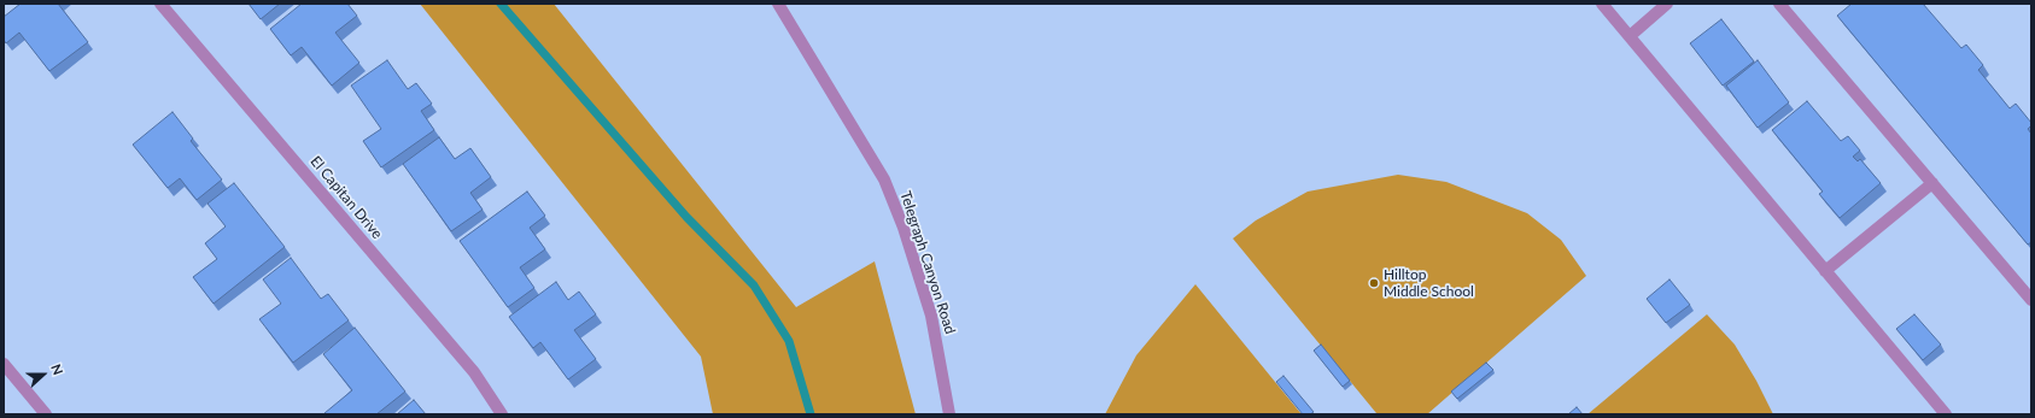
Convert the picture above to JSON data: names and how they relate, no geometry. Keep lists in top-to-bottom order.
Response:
{
  "streets": {
    "street": ["El Capitan Drive", "Telegraph Canyon Road"]
  },
  "places": ["Hilltop Middle School"],
  "north": "right"
}
